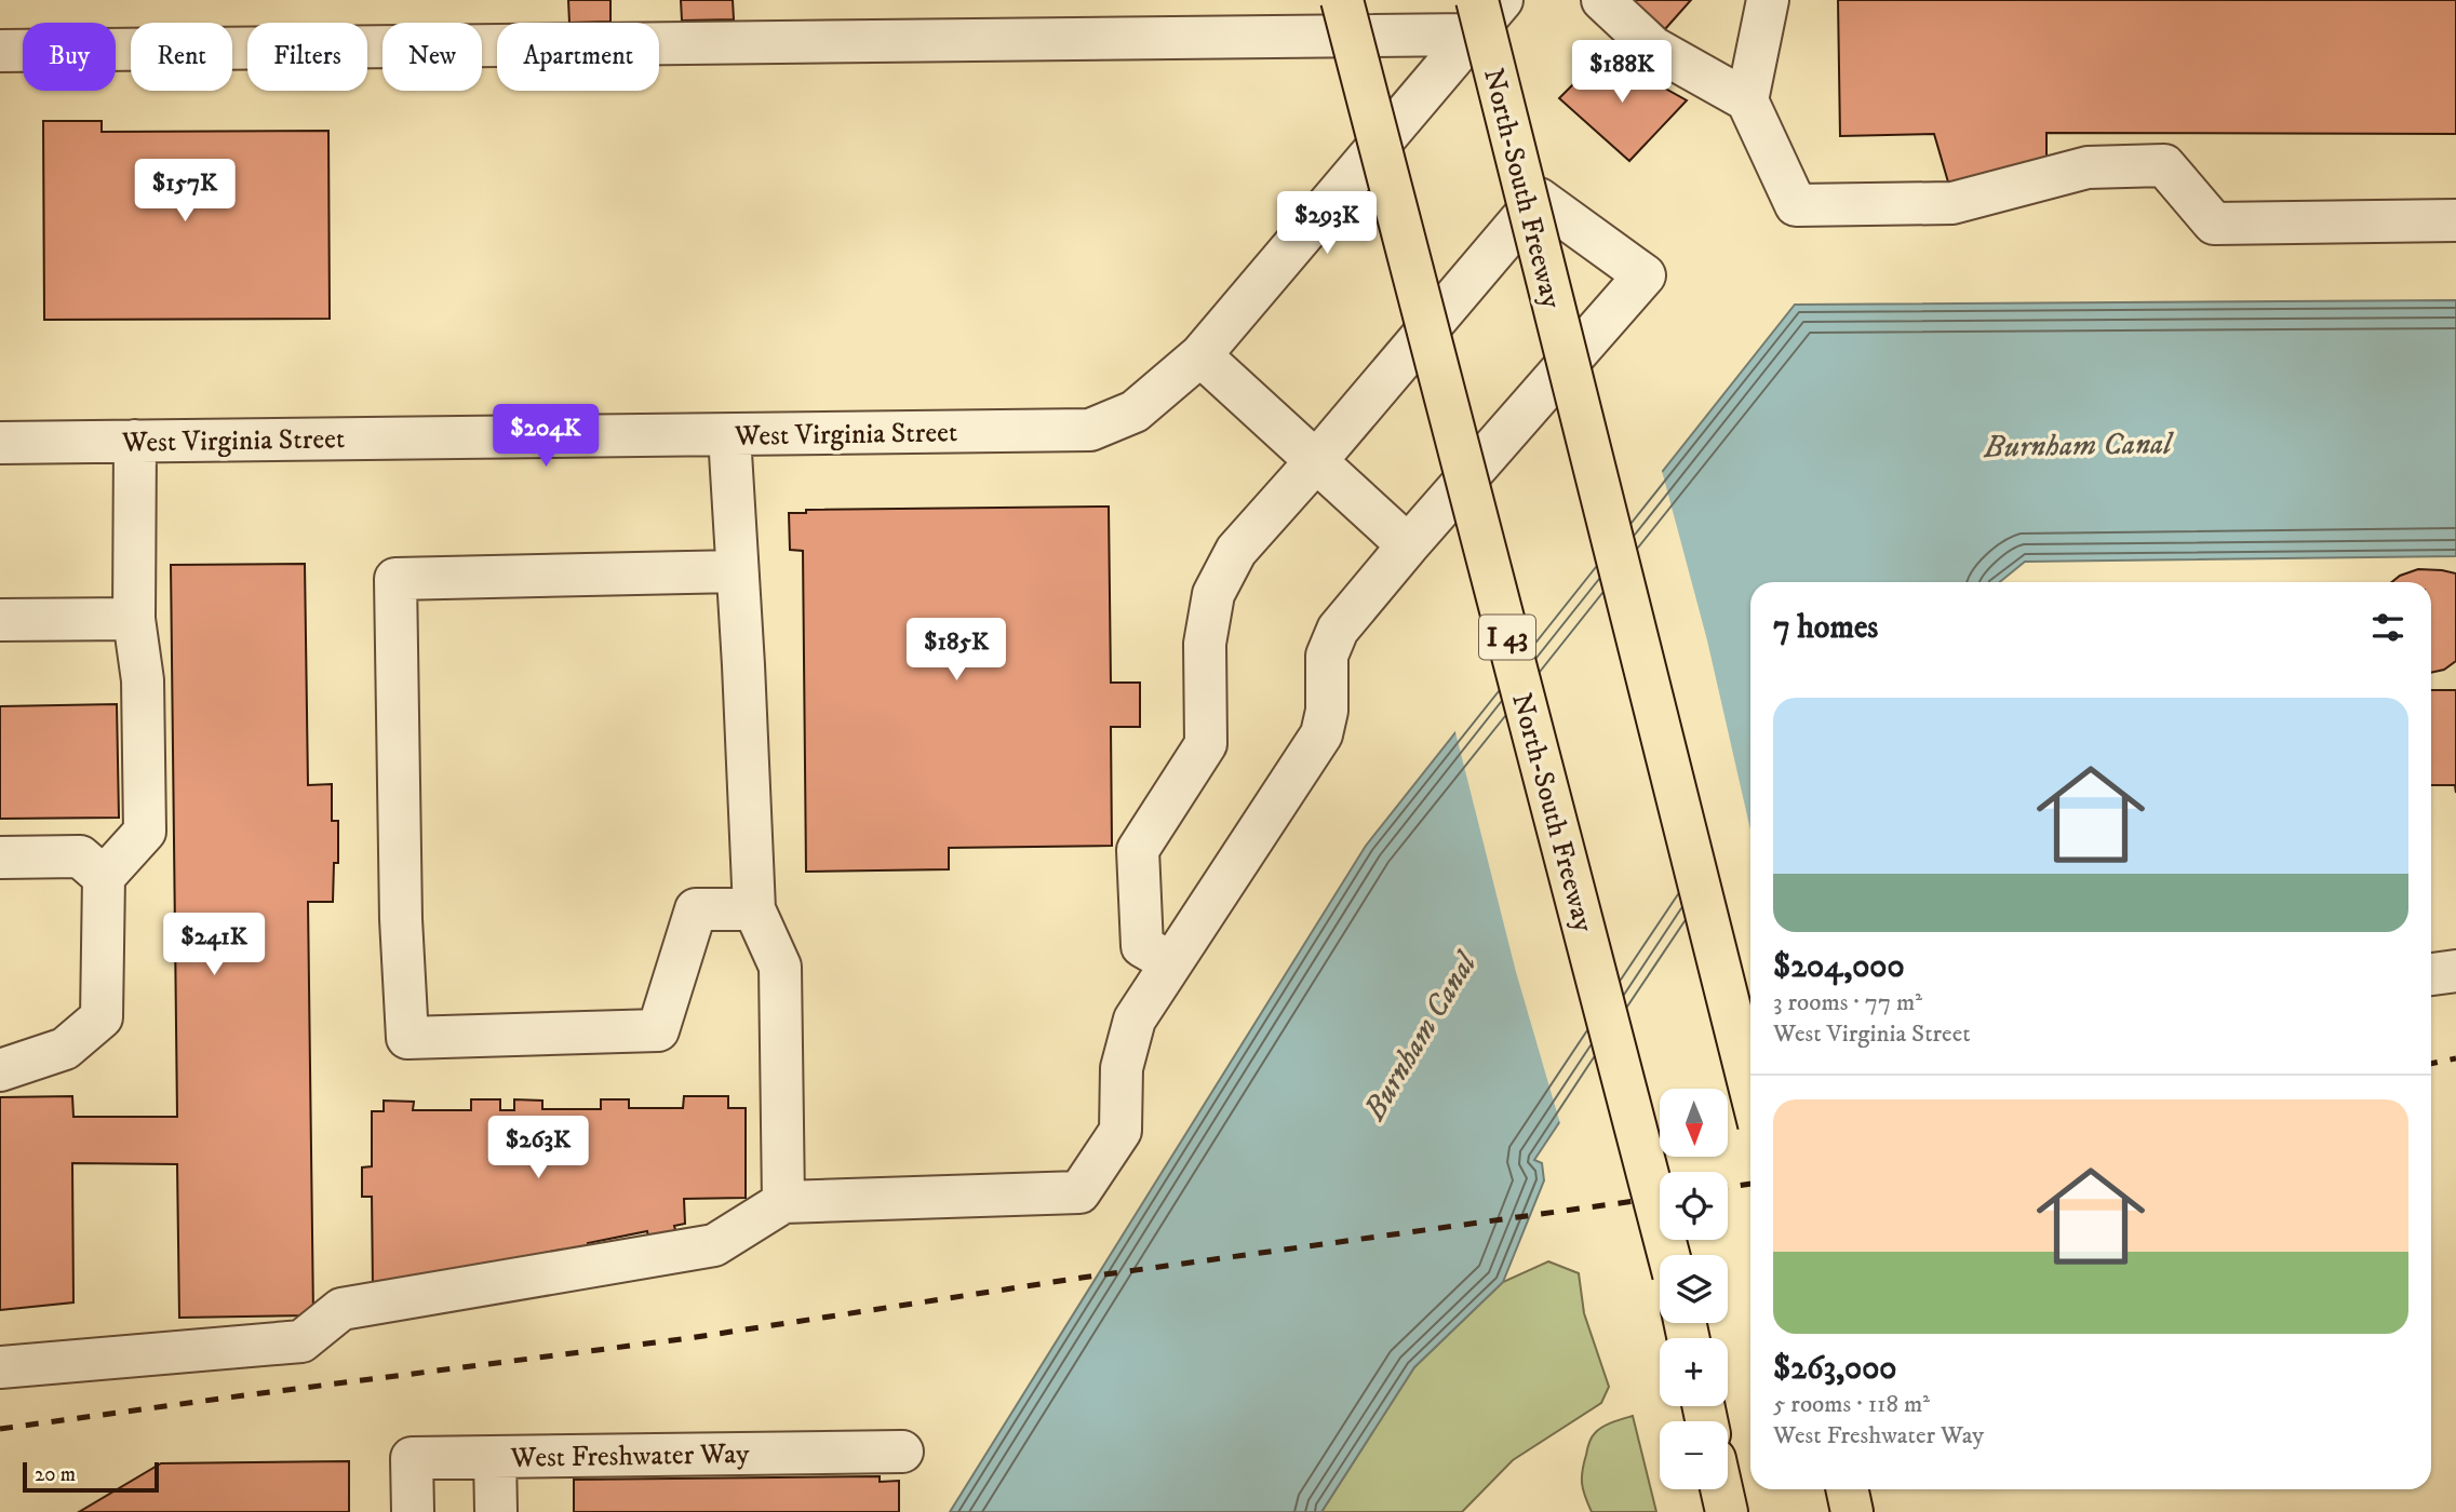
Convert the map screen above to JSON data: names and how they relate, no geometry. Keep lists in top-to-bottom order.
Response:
{
  "streets": {
    "highway": ["North-South Freeway", "I 43"],
    "street": ["West Virginia Street", "West Freshwater Way"]
  },
  "crossings": [
    ["North-South Freeway", "West Virginia Street"]
  ],
  "water": ["Burnham Canal"],
  "scale_bar": "20 m",
  "north": "bottom",
  "page": {
    "chip": [
      "Buy",
      "Rent",
      "Filters",
      "New",
      "Apartment"
    ],
    "price": [
      "$188K",
      "$157K",
      "$293K",
      "$204K",
      "$185K",
      "$241K",
      "$263K"
    ],
    "heading": "7 homes",
    "list": [
      {
        "name": "$204,000",
        "note": "3 rooms · 77 m² · West Virginia Street"
      },
      {
        "name": "$263,000",
        "note": "5 rooms · 118 m² · West Freshwater Way"
      }
    ],
    "map_buttons": ["+", "−"],
    "scale": "20 m"
  }
}
